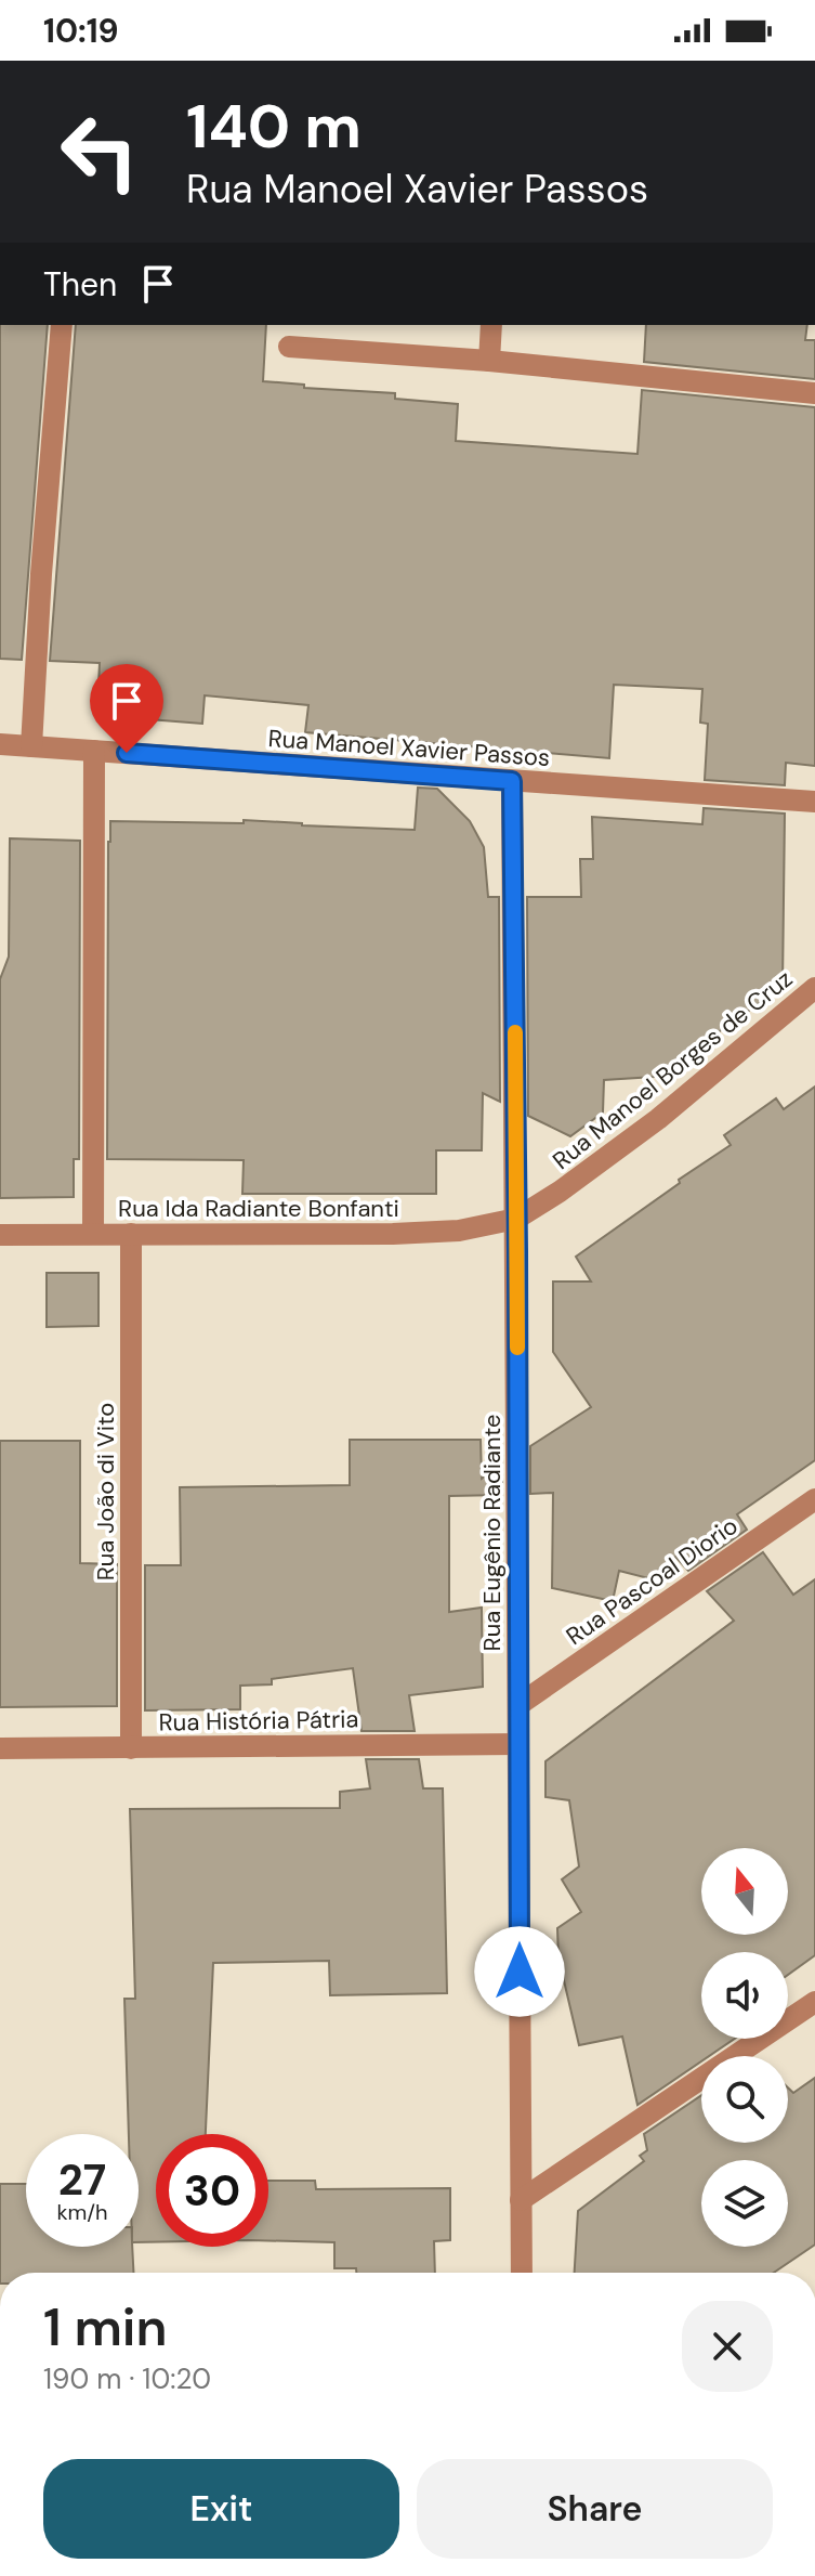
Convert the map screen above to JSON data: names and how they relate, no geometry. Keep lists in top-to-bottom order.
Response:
{
  "streets": {
    "street": [
      "Rua Manoel Xavier Passos",
      "Rua Manoel Borges de Cruz",
      "Rua Ida Radiante Bonfanti",
      "Rua João di Vito",
      "Rua Eugênio Radiante",
      "Rua Pascoal Diorio",
      "Rua História Pátria"
    ]
  },
  "crossings": [
    ["Rua Manoel Xavier Passos", "Rua Eugênio Radiante"],
    ["Rua Manoel Borges de Cruz", "Rua Ida Radiante Bonfanti"],
    ["Rua Manoel Borges de Cruz", "Rua Eugênio Radiante"],
    ["Rua Ida Radiante Bonfanti", "Rua João di Vito"],
    ["Rua Ida Radiante Bonfanti", "Rua Eugênio Radiante"],
    ["Rua João di Vito", "Rua História Pátria"],
    ["Rua Eugênio Radiante", "Rua Pascoal Diorio"],
    ["Rua Eugênio Radiante", "Rua História Pátria"]
  ],
  "north": "top",
  "page": {
    "status": "10:19",
    "turn": ["140 m", "Rua Manoel Xavier Passos"],
    "then": "Then",
    "speed": "27 km/h",
    "limit": "30",
    "heading": ["1 min", "190 m · 10:20"],
    "buttons": ["Exit", "Share"]
  }
}
